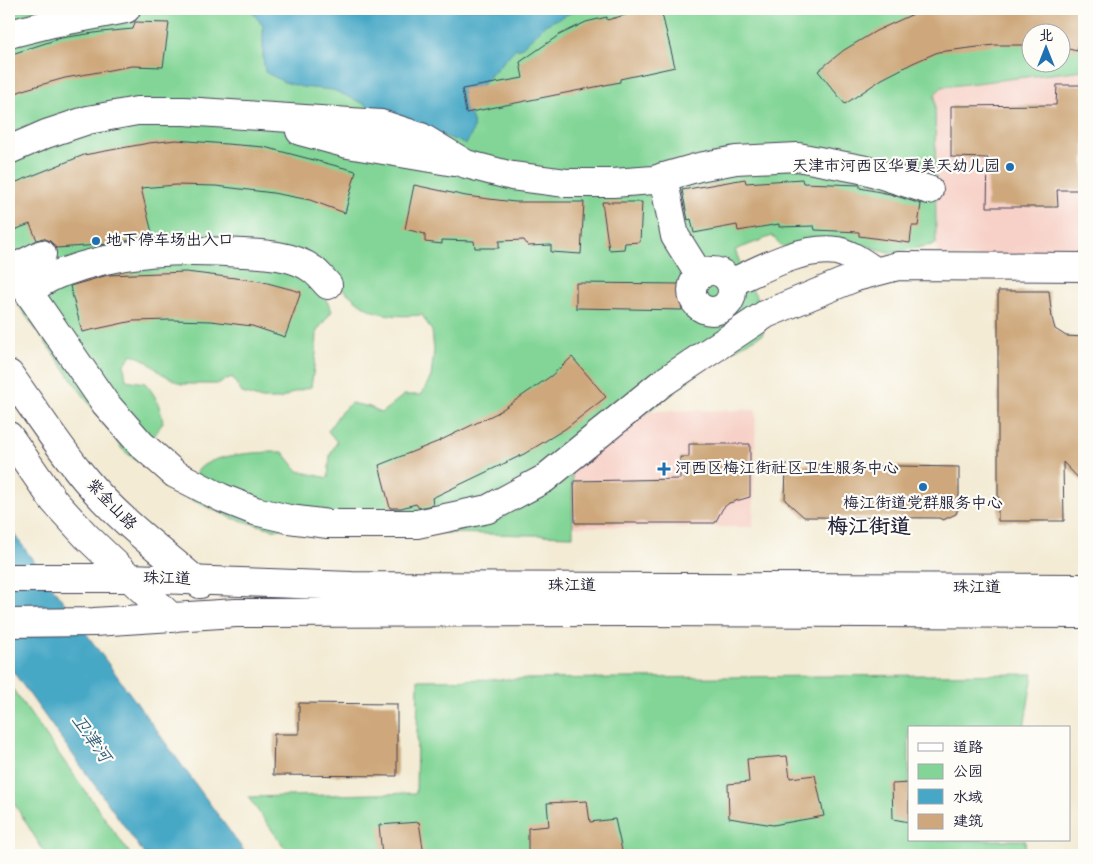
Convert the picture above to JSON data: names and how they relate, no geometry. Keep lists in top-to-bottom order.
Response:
{
  "streets": {
    "street": ["紫金山路", "珠江道"]
  },
  "crossings": [
    ["紫金山路", "珠江道"]
  ],
  "districts": ["梅江街道"],
  "water": ["卫津河"],
  "places": {
    "other": ["天津市河西区华夏美天幼儿园", "地下停车场出入口", "梅江街道党群服务中心"],
    "health": ["河西区梅江街社区卫生服务中心"]
  },
  "legend": [
    "道路",
    "公园",
    "水域",
    "建筑"
  ],
  "north": "top"
}
